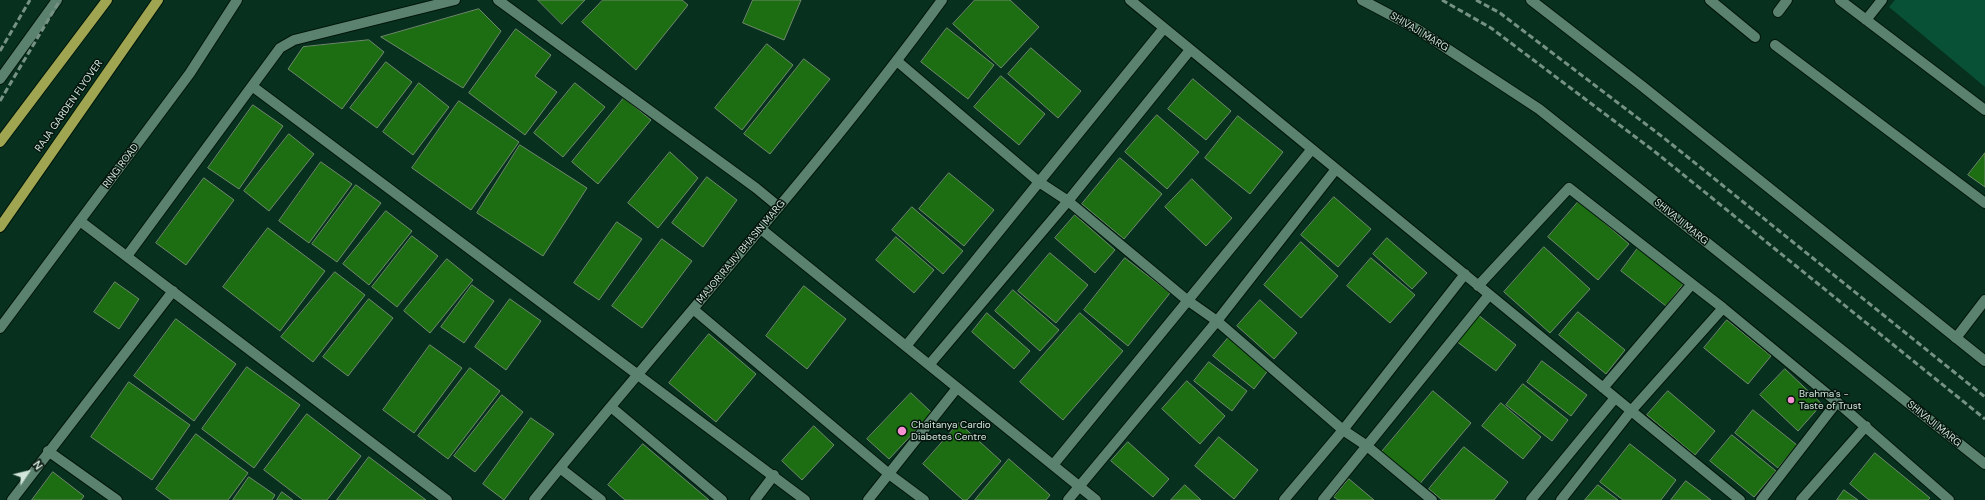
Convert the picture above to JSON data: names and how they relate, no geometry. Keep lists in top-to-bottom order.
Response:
{
  "streets": {
    "main road": ["RAJA GARDEN FLYOVER"],
    "street": ["SHIVAJI MARG", "RING ROAD", "MAJOR RAJIV BHASIN MARG"]
  },
  "places": ["Brahma's - Taste of Trust", "Chaitanya Cardio Diabetes Centre"],
  "north": "top right"
}
